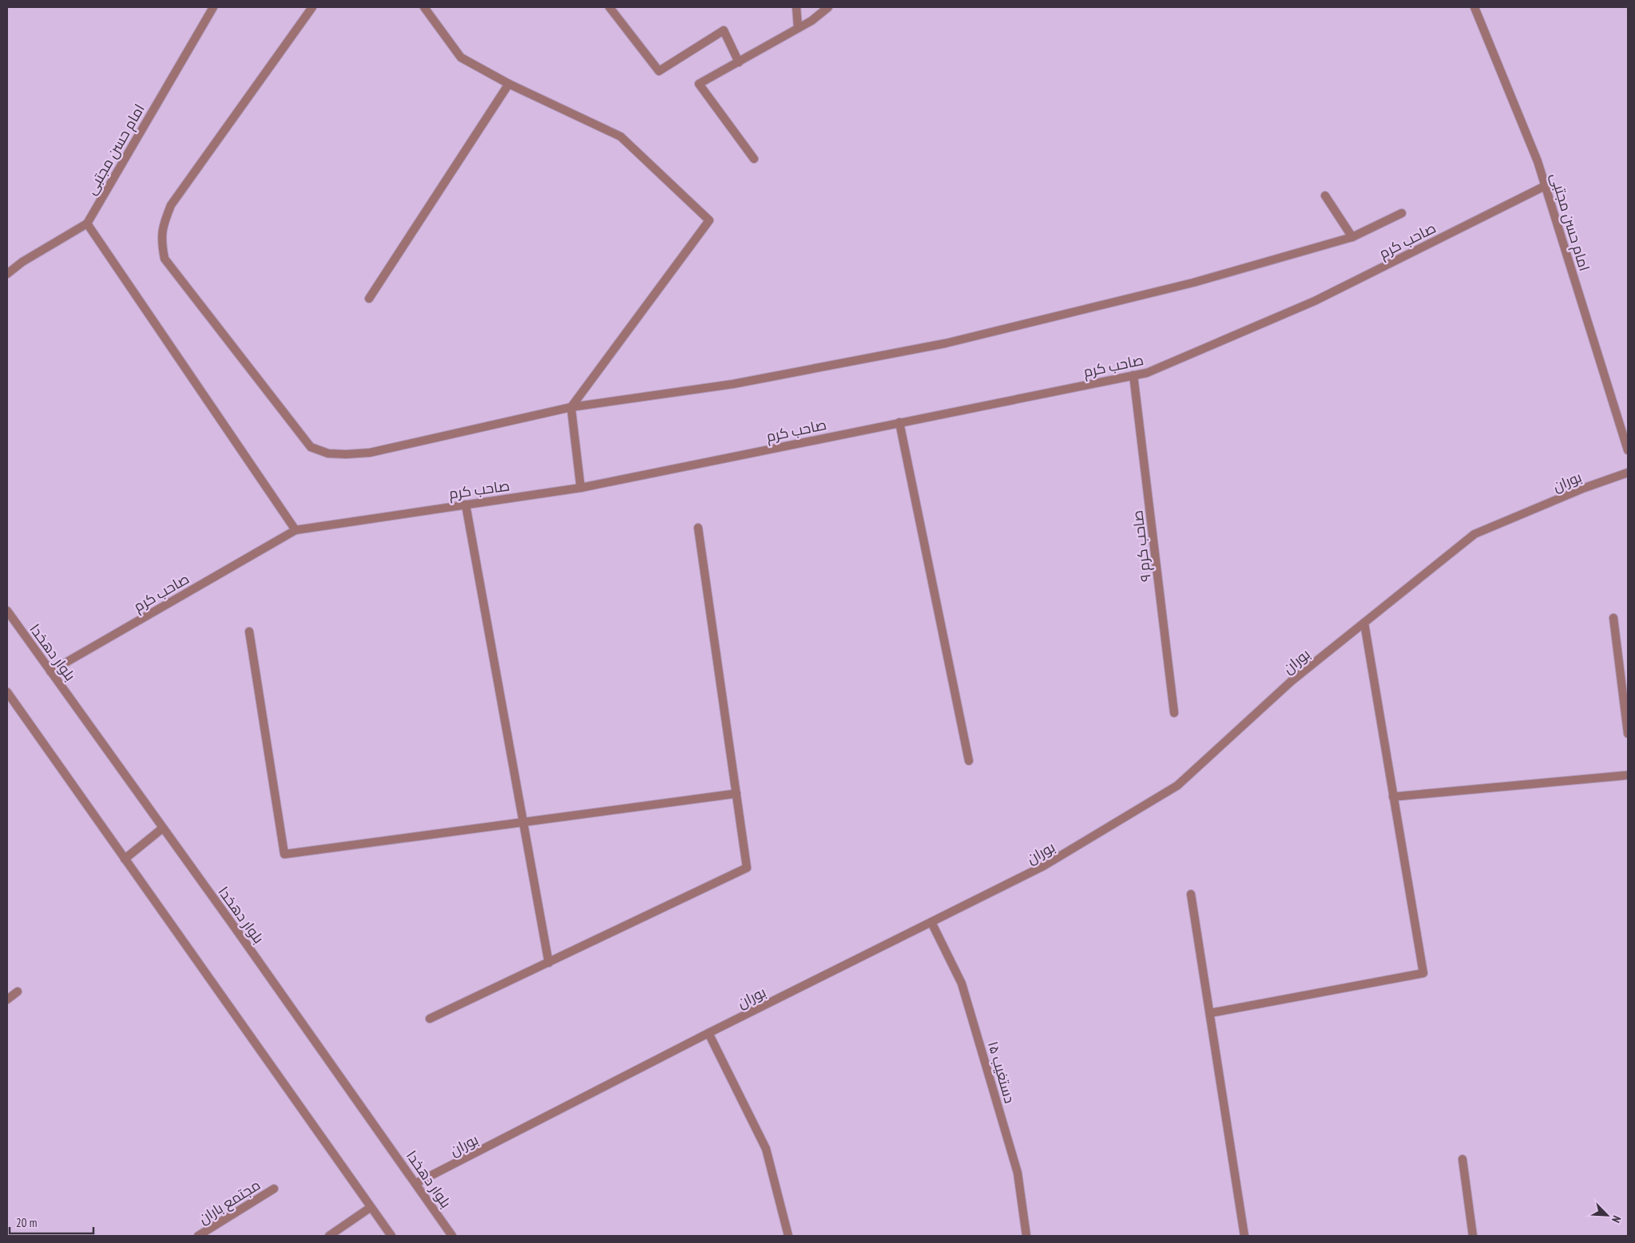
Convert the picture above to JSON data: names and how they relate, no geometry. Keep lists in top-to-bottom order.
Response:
{
  "streets": {
    "street": [
      "امام حسن مجتبی",
      "صاحب کرم",
      "بوران",
      "صاحب کرم ۹",
      "بلوار دهخدا",
      "دستغیب ۱۵",
      "مجتمع باران"
    ]
  },
  "crossings": [
    ["امام حسن مجتبی", "صاحب کرم"],
    ["صاحب کرم", "صاحب کرم ۹"],
    ["صاحب کرم", "بلوار دهخدا"],
    ["بوران", "بلوار دهخدا"],
    ["بوران", "دستغیب ۱۵"]
  ],
  "scale_bar": "20 m",
  "north": "bottom right"
}
